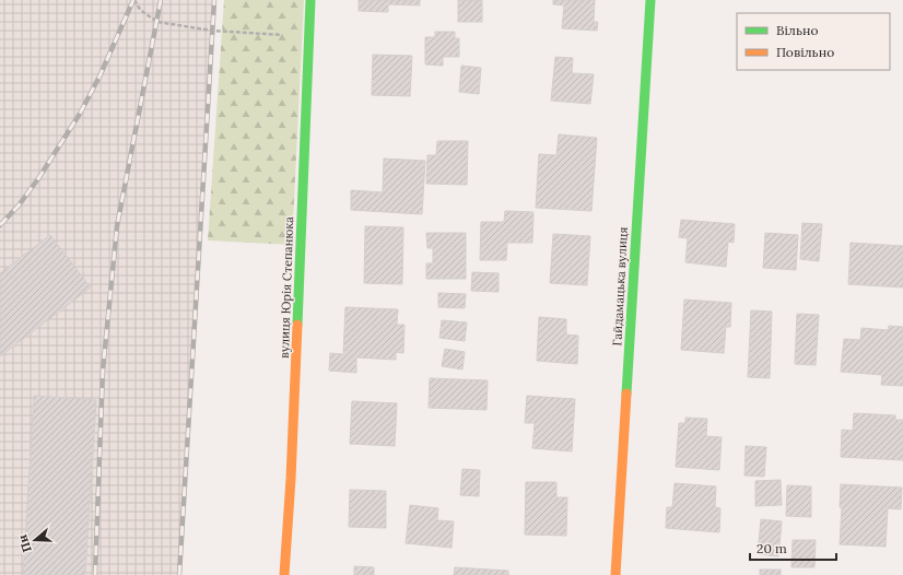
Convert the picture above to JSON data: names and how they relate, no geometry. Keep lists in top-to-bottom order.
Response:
{
  "streets": {
    "street": ["Гайдамацька вулиця", "вулиця Юрія Степанюка"]
  },
  "legend": ["Вільно", "Повільно"],
  "scale_bar": "20 m",
  "north": "left"
}
